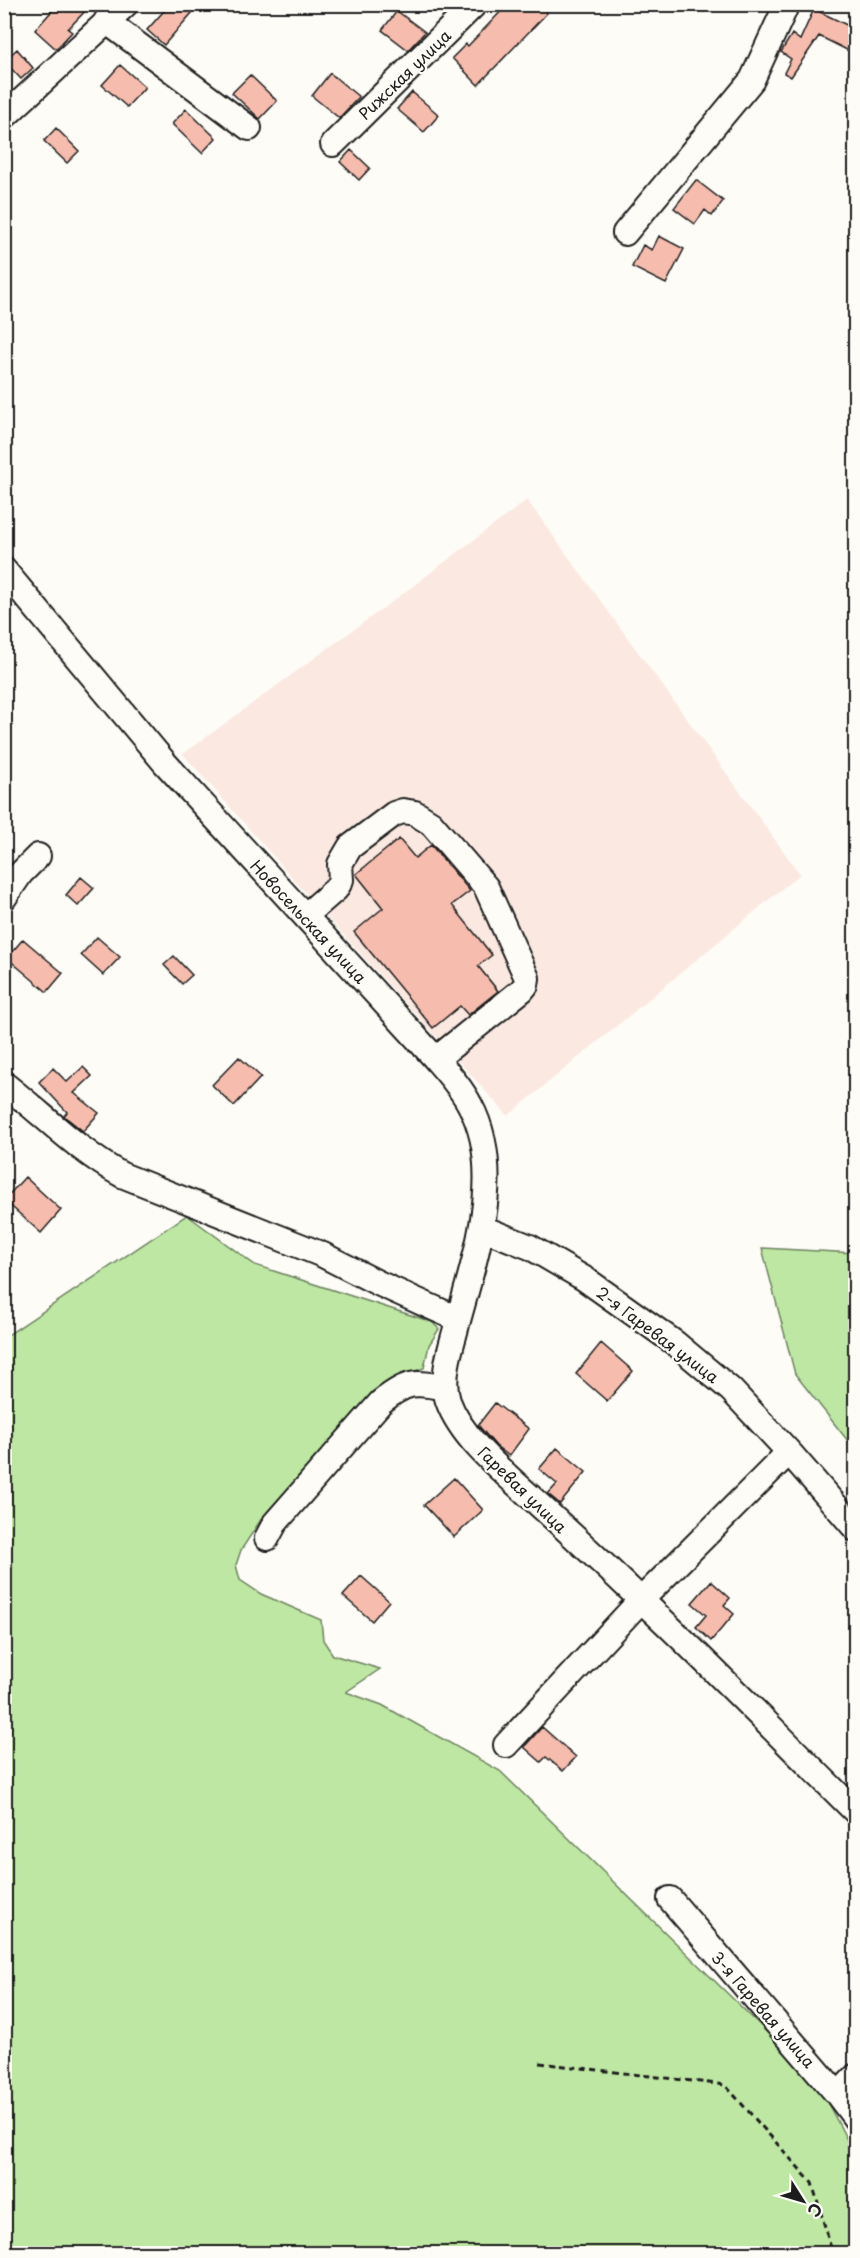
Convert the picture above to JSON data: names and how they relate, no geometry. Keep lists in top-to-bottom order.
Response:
{
  "streets": {
    "street": [
      "Рижская улица",
      "Новосельская улица",
      "2-я Гаревая улица",
      "Гаревая улица",
      "3-я Гаревая улица"
    ]
  },
  "crossings": [
    ["Новосельская улица", "2-я Гаревая улица"]
  ],
  "north": "bottom right"
}
